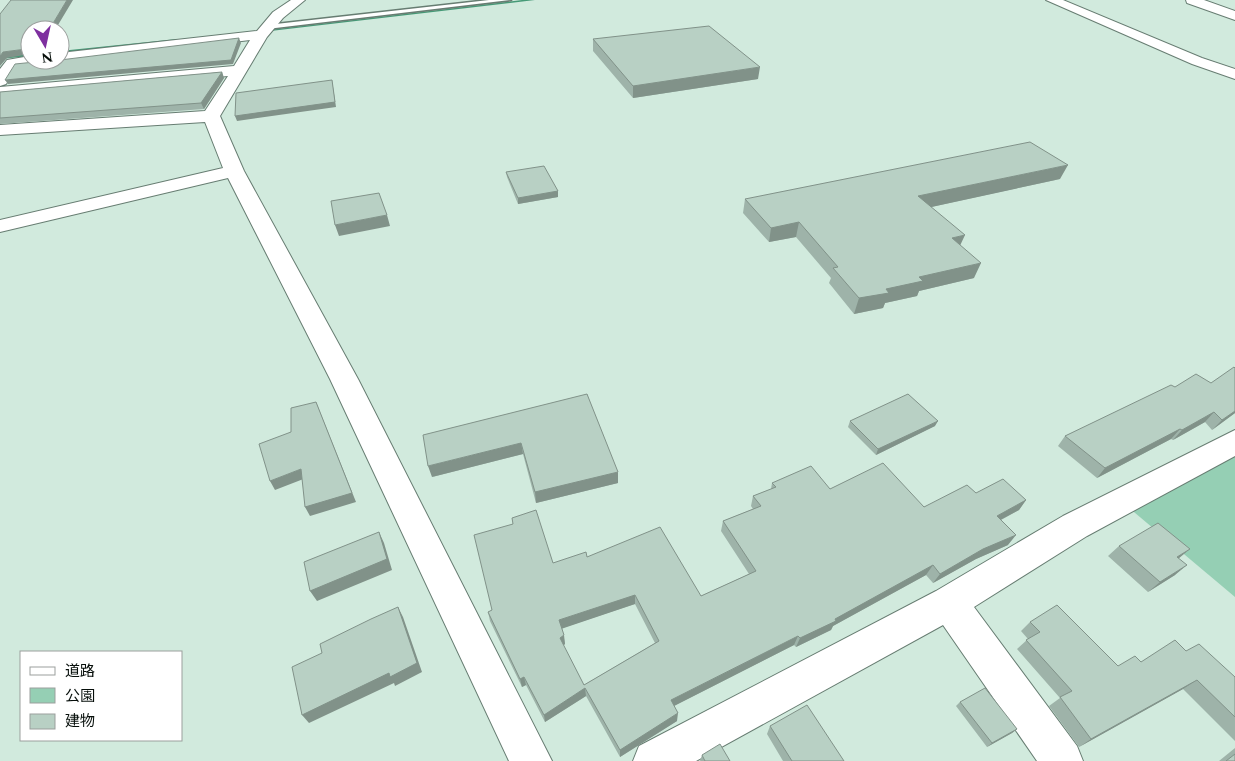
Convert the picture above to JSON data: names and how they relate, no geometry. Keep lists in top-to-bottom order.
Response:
{
  "legend": ["道路", "公園", "建物"],
  "north": "bottom"
}
